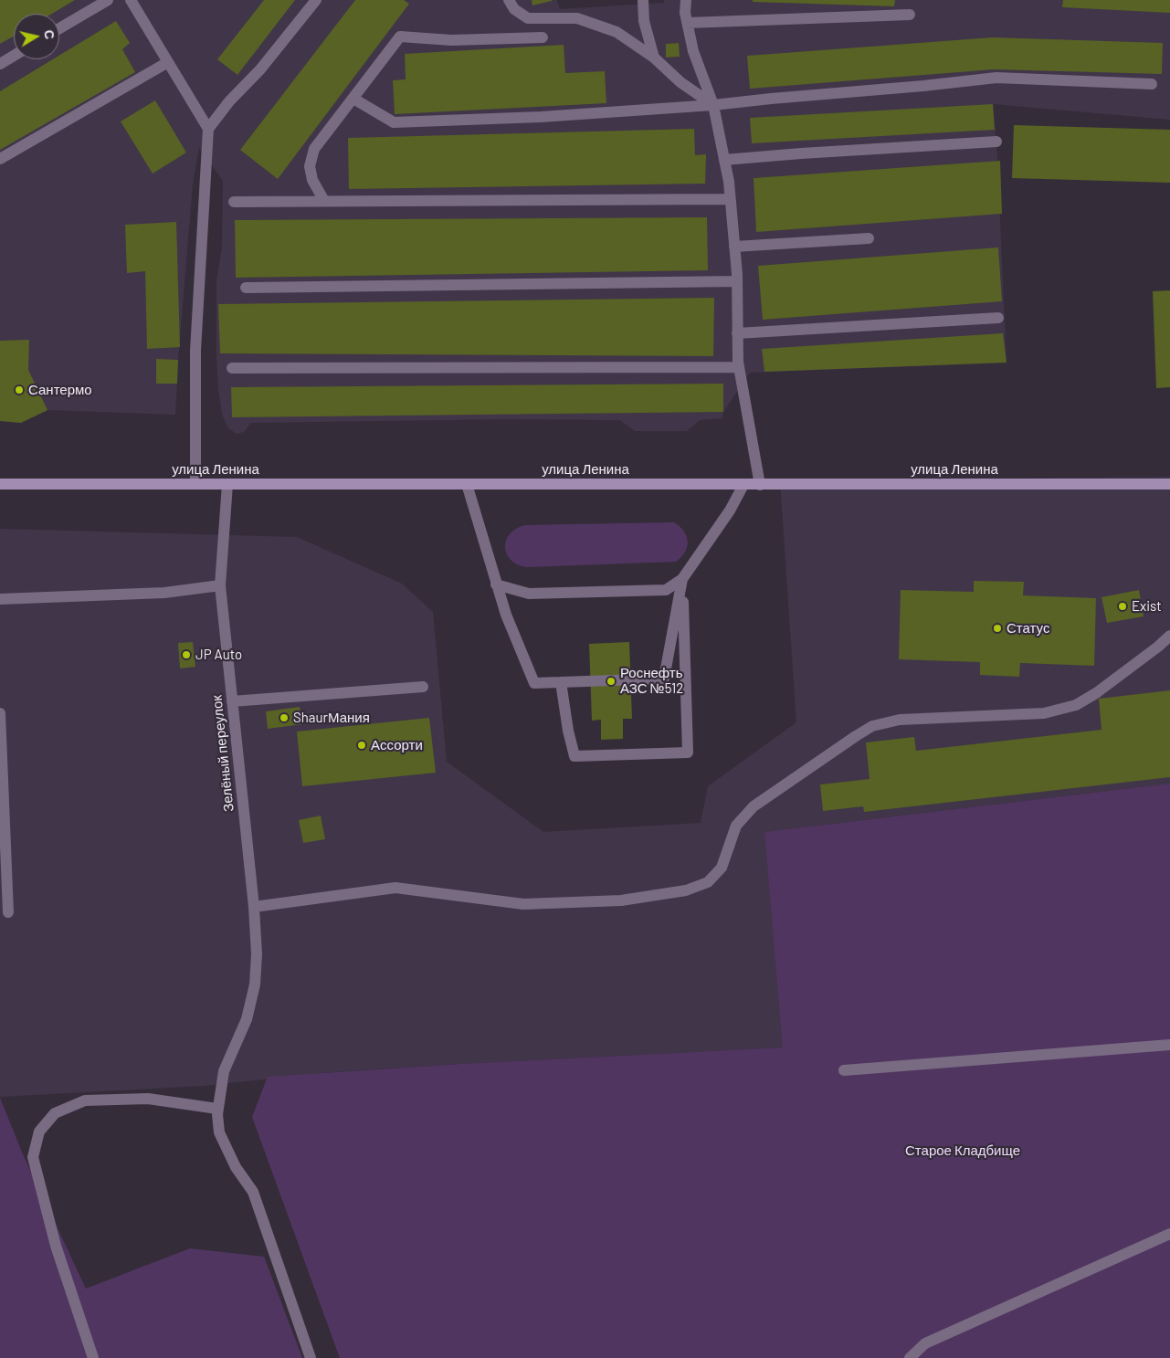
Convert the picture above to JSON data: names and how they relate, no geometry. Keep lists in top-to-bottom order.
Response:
{
  "streets": {
    "main road": ["улица Ленина"],
    "lane": ["Зелёный переулок"]
  },
  "crossings": [
    ["улица Ленина", "Зелёный переулок"]
  ],
  "parks": ["Старое Кладбище"],
  "places": [
    "Сантермо",
    "Exist",
    "Статус",
    "JP Auto",
    "Роснефть АЗС №512",
    "ShaurМания",
    "Ассорти"
  ],
  "north": "right"
}
